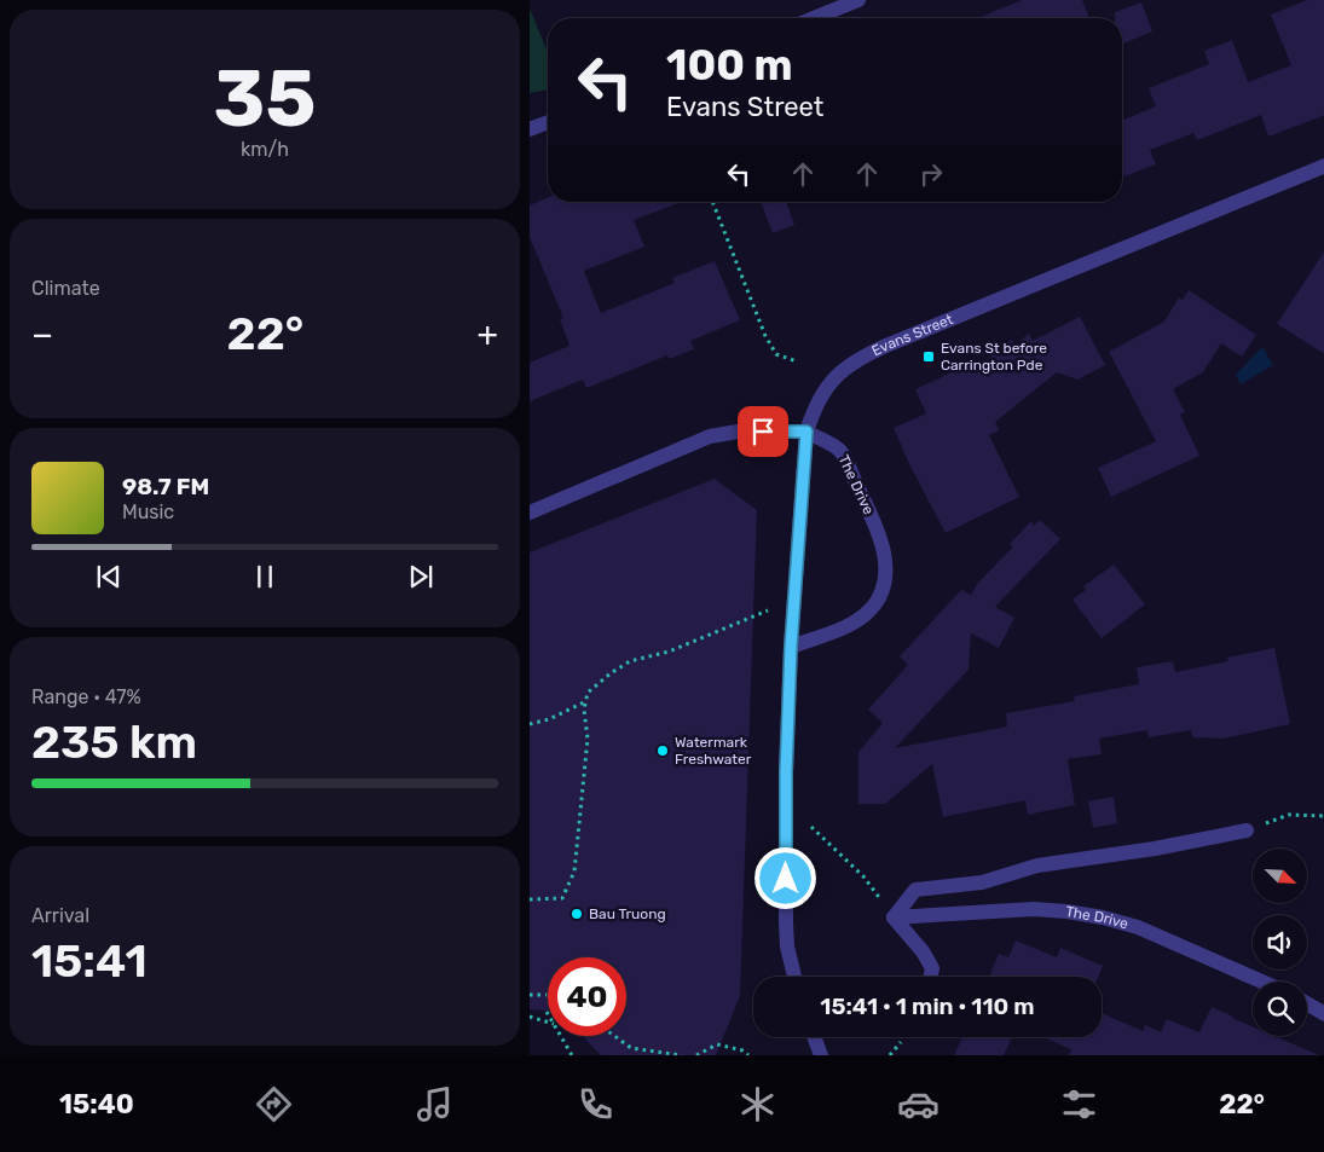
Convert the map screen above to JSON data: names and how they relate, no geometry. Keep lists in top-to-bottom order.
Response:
{
  "streets": {
    "street": ["Evans Street", "The Drive"]
  },
  "crossings": [
    ["Evans Street", "The Drive"]
  ],
  "places": {
    "transit": ["Evans St before Carrington Pde"],
    "other": ["Watermark Freshwater", "Bau Truong"]
  },
  "north": "bottom right",
  "page": {
    "tile": [
      ["35", "km/h"],
      "Climate",
      ["Range · 47%", "235 km"],
      ["Arrival", "15:41"]
    ],
    "turn": ["100 m", "Evans Street"],
    "heat": ["−", "22°", "+"],
    "song": ["98.7 FM", "Music"],
    "limit": "40",
    "trip": "15:41 · 1 min · 110 m",
    "tabs": ["15:40", "22°"]
  }
}
